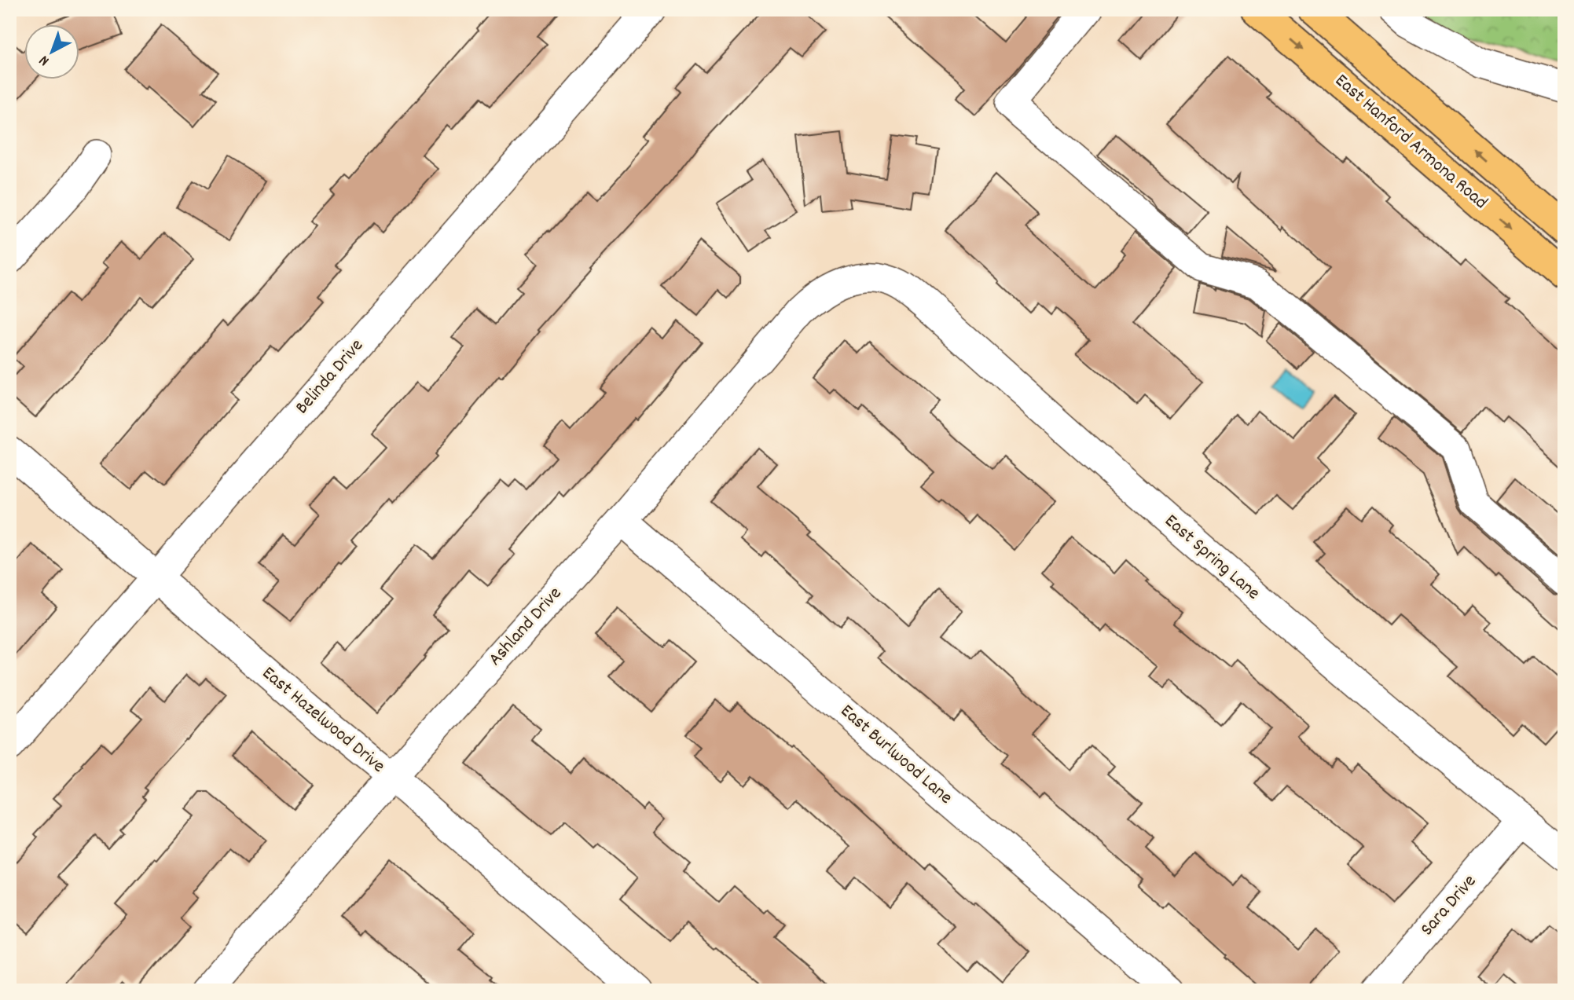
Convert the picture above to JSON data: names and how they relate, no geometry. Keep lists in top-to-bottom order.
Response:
{
  "streets": {
    "main road": ["East Hanford Armona Road"],
    "street": [
      "Belinda Drive",
      "East Spring Lane",
      "Ashland Drive",
      "East Hazelwood Drive",
      "East Burlwood Lane",
      "Sara Drive"
    ]
  },
  "crossings": [
    ["Belinda Drive", "East Hazelwood Drive"],
    ["East Spring Lane", "Ashland Drive"],
    ["East Spring Lane", "Sara Drive"],
    ["Ashland Drive", "East Hazelwood Drive"],
    ["Ashland Drive", "East Burlwood Lane"]
  ],
  "north": "bottom left"
}
